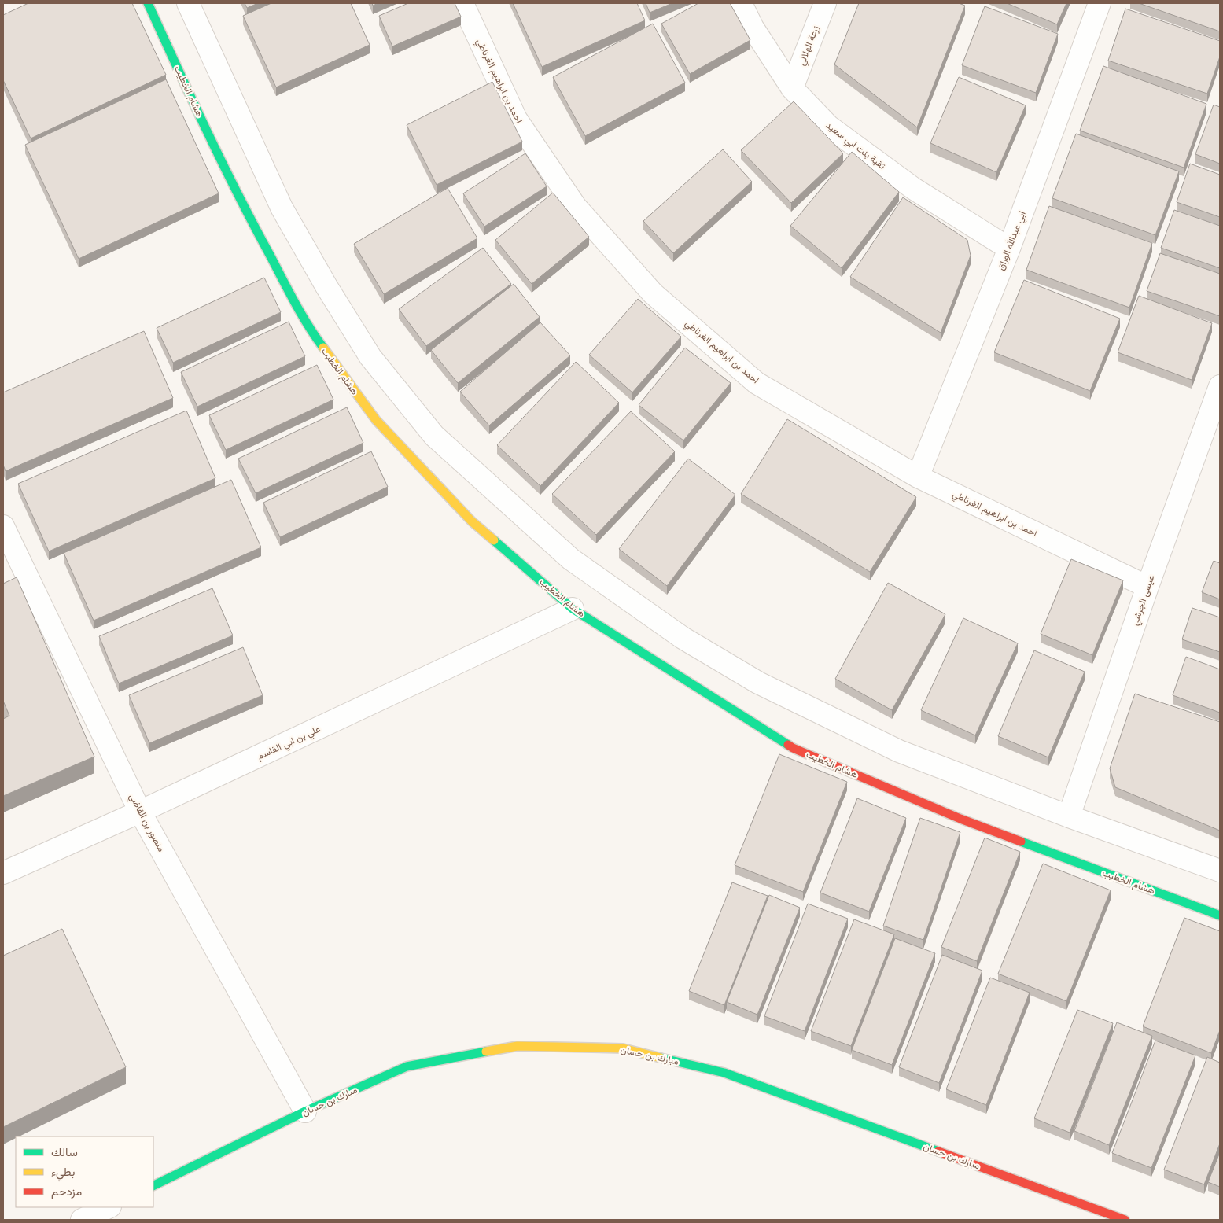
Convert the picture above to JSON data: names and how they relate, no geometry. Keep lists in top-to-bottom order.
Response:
{
  "streets": {
    "street": [
      "زرعة الهلالي",
      "احمد بن ابراهيم الغرناطي",
      "هشام الخطيب",
      "تقية بنت ابي سعيد",
      "ابي عبدالله الوراق",
      "عيسى الجرشي",
      "علي بن ابي القاسم",
      "منصور بن القاضي",
      "مبارك بن حسان"
    ]
  },
  "crossings": [
    ["زرعة الهلالي", "تقية بنت ابي سعيد"],
    ["احمد بن ابراهيم الغرناطي", "ابي عبدالله الوراق"],
    ["احمد بن ابراهيم الغرناطي", "عيسى الجرشي"],
    ["هشام الخطيب", "علي بن ابي القاسم"],
    ["تقية بنت ابي سعيد", "ابي عبدالله الوراق"],
    ["علي بن ابي القاسم", "منصور بن القاضي"],
    ["منصور بن القاضي", "مبارك بن حسان"]
  ],
  "legend": ["سالك", "بطيء", "مزدحم"]
}
